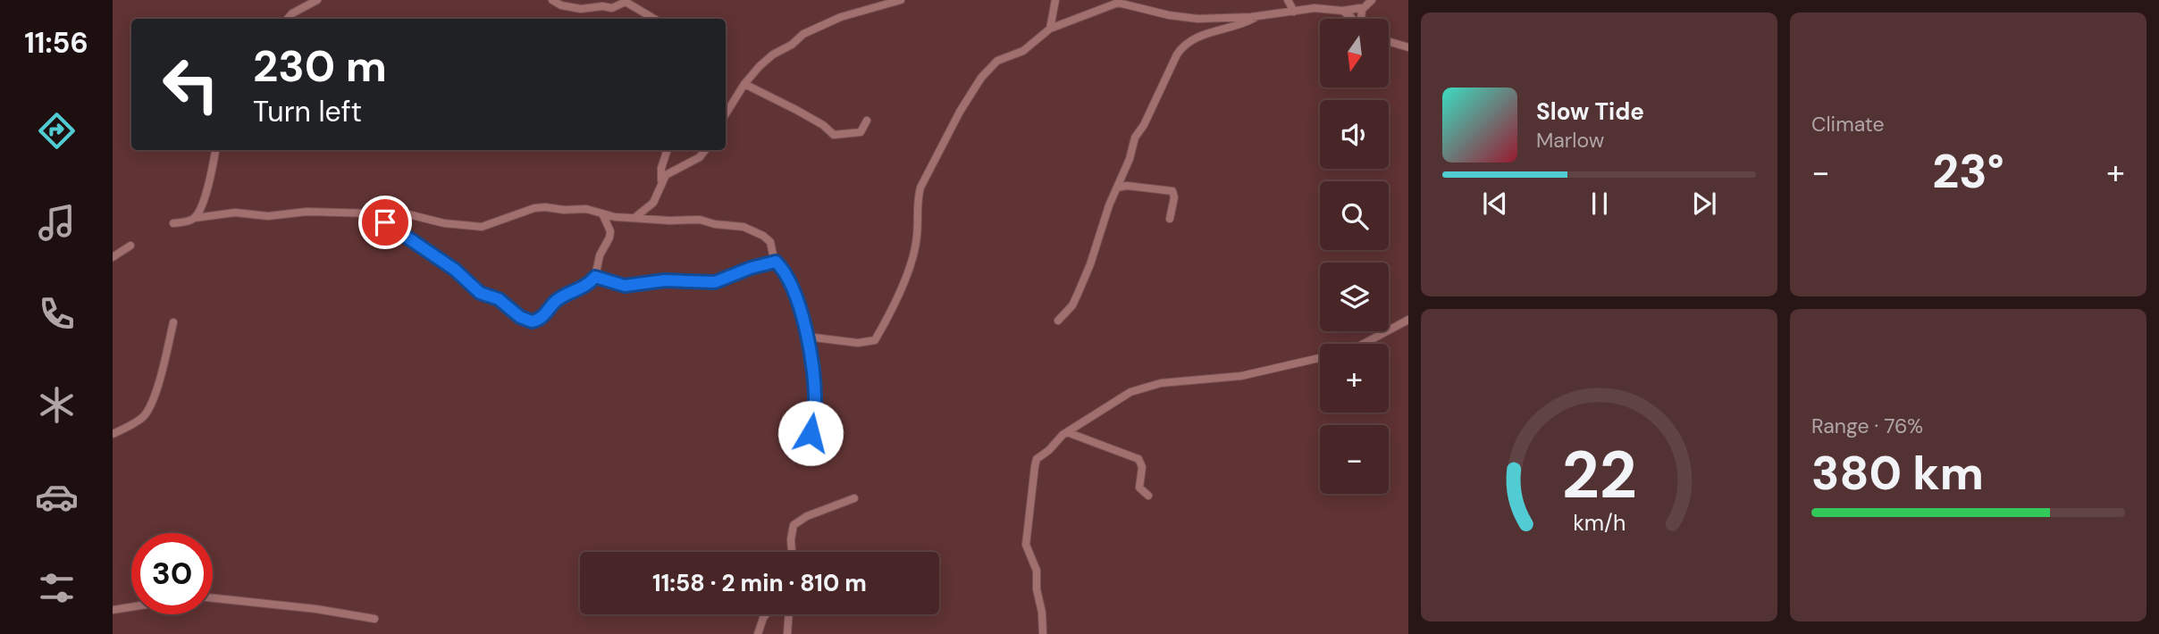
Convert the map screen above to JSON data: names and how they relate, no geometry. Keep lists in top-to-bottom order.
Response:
{
  "north": "bottom",
  "page": {
    "tabs": "11:56",
    "tile": [
      "Climate",
      ["Range · 76%", "380 km"]
    ],
    "map_buttons": ["+", "−"],
    "turn": ["230 m", "Turn left"],
    "song": ["Slow Tide", "Marlow"],
    "heat": ["−", "23°", "+"],
    "limit": "30",
    "trip": "11:58 · 2 min · 810 m",
    "gauge": ["22", "km/h"]
  }
}
